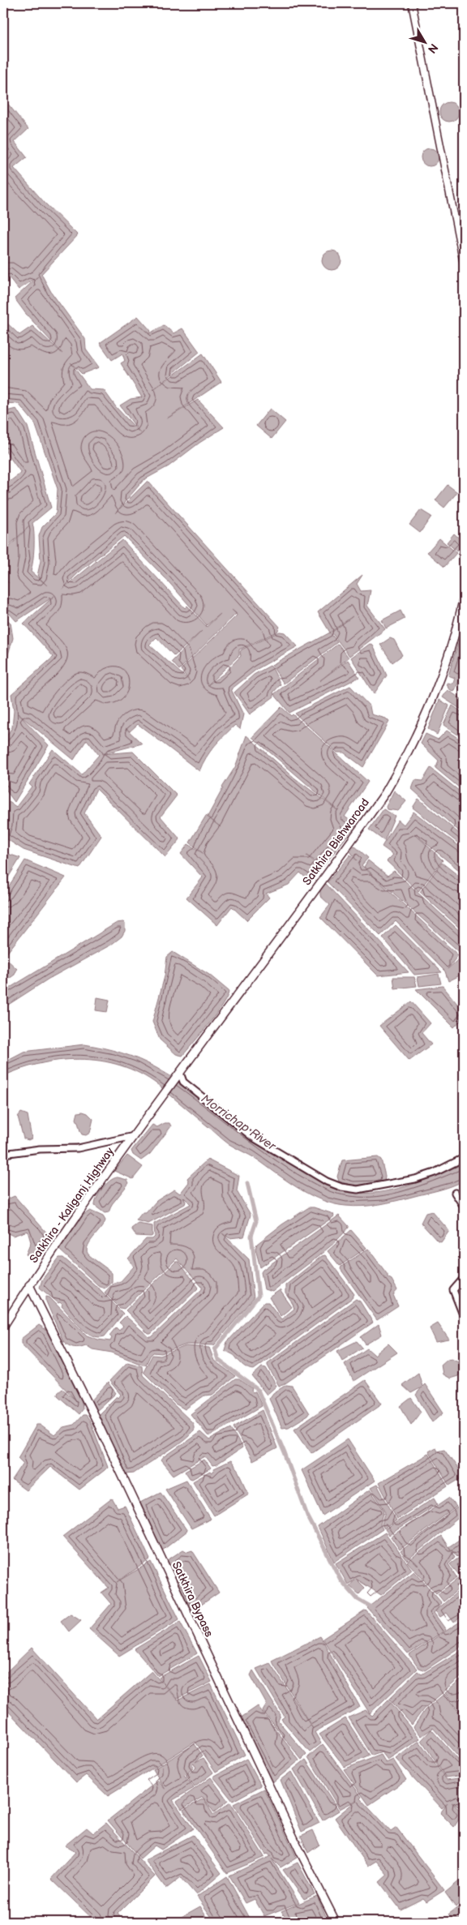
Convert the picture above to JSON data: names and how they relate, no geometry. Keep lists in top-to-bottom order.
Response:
{
  "streets": {
    "highway": ["Satkhira Bishwaroad", "Satkhira - Kaliganj Highway", "Satkhira Bypass"]
  },
  "crossings": [
    ["Satkhira Bishwaroad", "Satkhira - Kaliganj Highway"],
    ["Satkhira - Kaliganj Highway", "Satkhira Bypass"]
  ],
  "water": ["Morrichap River"],
  "north": "bottom right"
}
